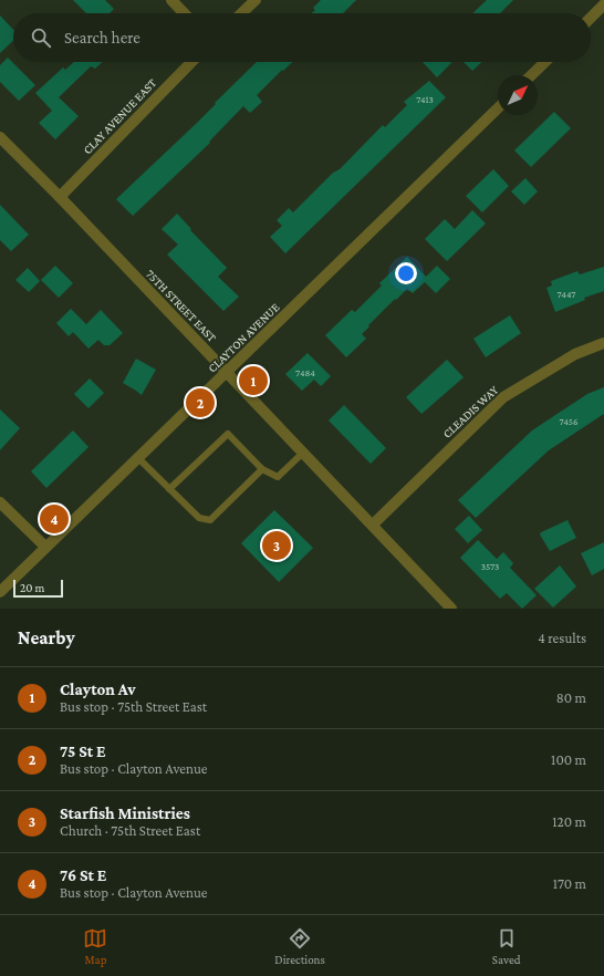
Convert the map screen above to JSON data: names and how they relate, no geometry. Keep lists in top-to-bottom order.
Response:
{
  "streets": {
    "street": [
      "CLAY AVENUE EAST",
      "75TH STREET EAST",
      "CLAYTON AVENUE",
      "CLEADIS WAY"
    ]
  },
  "crossings": [
    ["CLAY AVENUE EAST", "75TH STREET EAST"],
    ["75TH STREET EAST", "CLAYTON AVENUE"],
    ["75TH STREET EAST", "CLEADIS WAY"]
  ],
  "house_numbers": [
    "7413",
    "7447",
    "7484",
    "7456",
    "3573"
  ],
  "scale_bar": "20 m",
  "north": "top right",
  "page": {
    "search": "Search here",
    "pins": [
      "1",
      "2",
      "4",
      "3"
    ],
    "scale": "20 m",
    "heading": ["Nearby", "4 results"],
    "list": [
      {
        "mark": "1",
        "name": "Clayton Av",
        "note": "Bus stop · 75th Street East",
        "value": "80 m"
      },
      {
        "mark": "2",
        "name": "75 St E",
        "note": "Bus stop · Clayton Avenue",
        "value": "100 m"
      },
      {
        "mark": "3",
        "name": "Starfish Ministries",
        "note": "Church · 75th Street East",
        "value": "120 m"
      },
      {
        "mark": "4",
        "name": "76 St E",
        "note": "Bus stop · Clayton Avenue",
        "value": "170 m"
      }
    ],
    "nav": ["Map", "Directions", "Saved"]
  }
}
